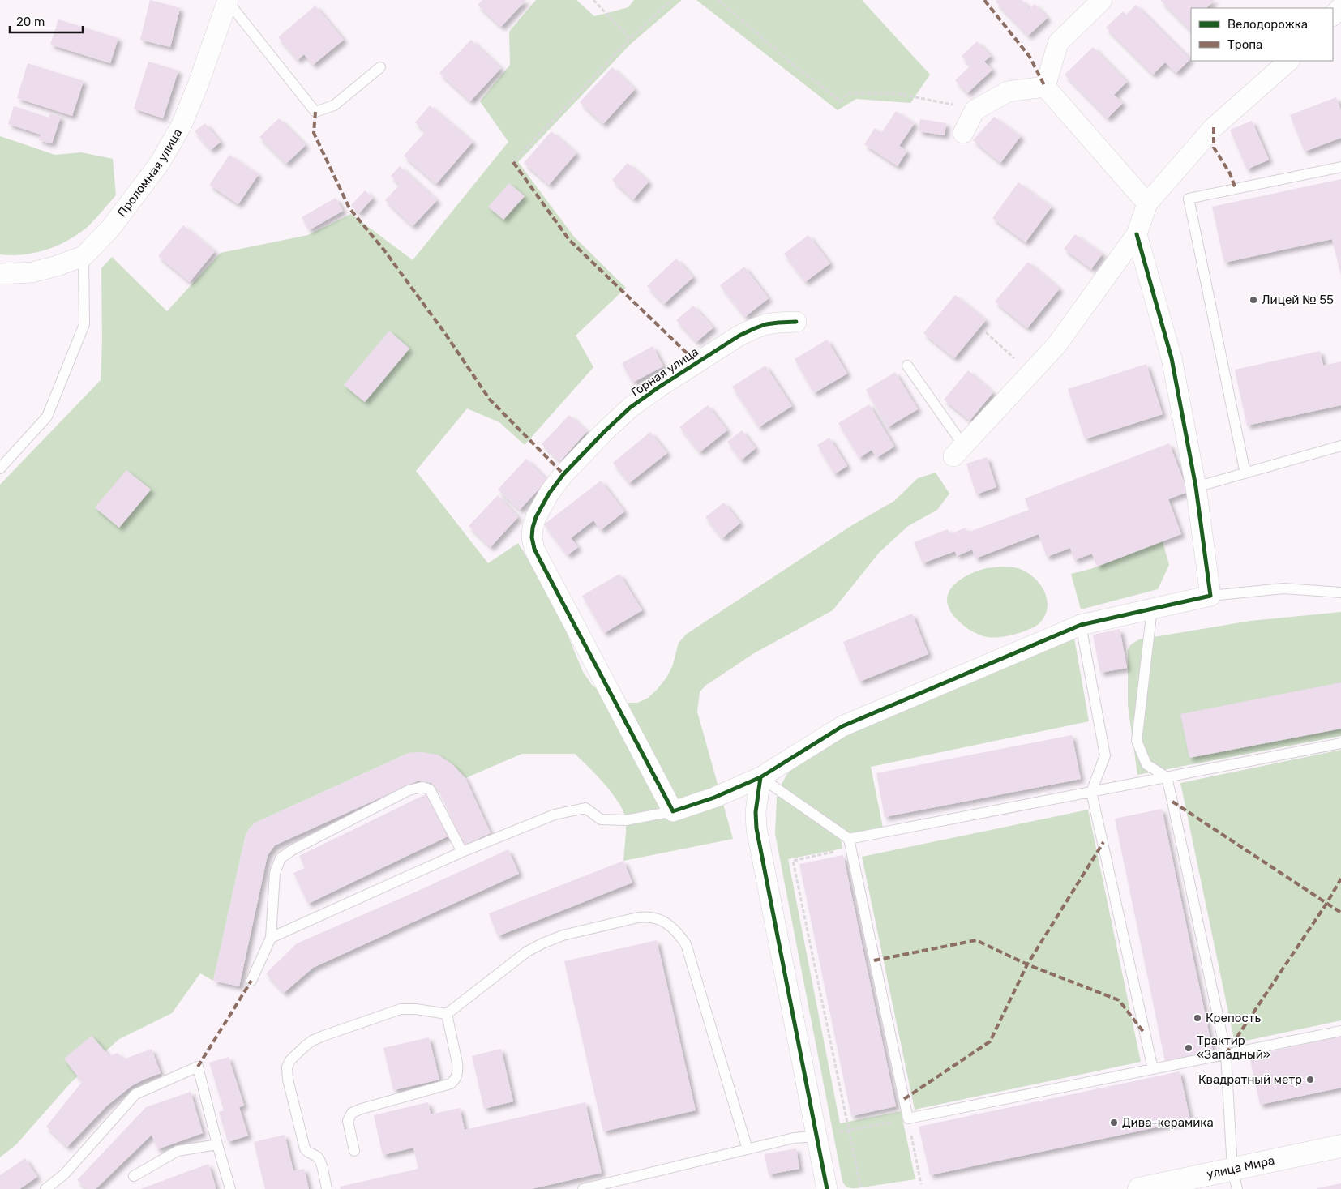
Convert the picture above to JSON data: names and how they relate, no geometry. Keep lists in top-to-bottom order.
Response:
{
  "streets": {
    "main road": ["улица Мира"],
    "street": ["Проломная улица", "Горная улица"]
  },
  "places": [
    "Лицей № 55",
    "Крепость",
    "Трактир «Западный»",
    "Квадратный метр",
    "Дива-керамика"
  ],
  "legend": ["Велодорожка", "Тропа"],
  "scale_bar": "20 m"
}
